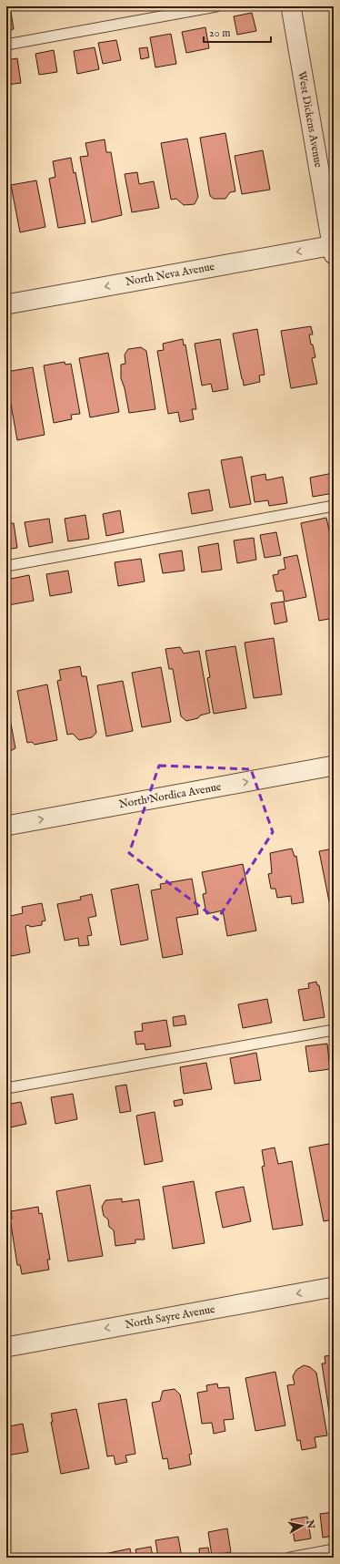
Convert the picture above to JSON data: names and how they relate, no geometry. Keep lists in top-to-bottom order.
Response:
{
  "streets": {
    "street": [
      "West Dickens Avenue",
      "North Neva Avenue",
      "North Nordica Avenue",
      "North Sayre Avenue"
    ]
  },
  "crossings": [
    ["West Dickens Avenue", "North Neva Avenue"]
  ],
  "one_way": ["North Neva Avenue", "North Nordica Avenue", "North Sayre Avenue"],
  "scale_bar": "20 m",
  "north": "right"
}
